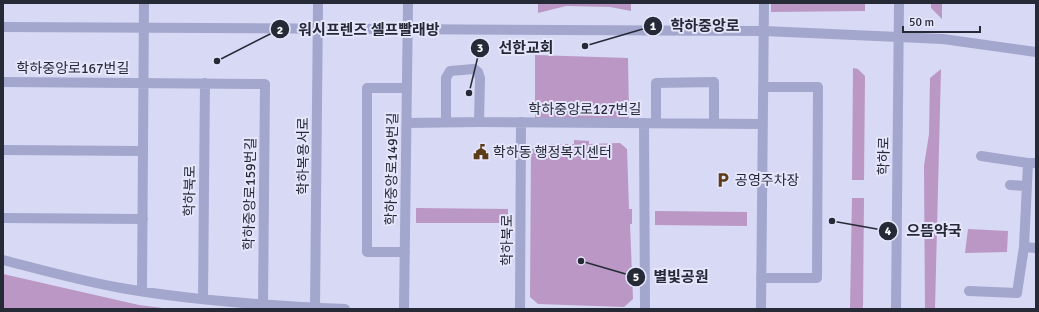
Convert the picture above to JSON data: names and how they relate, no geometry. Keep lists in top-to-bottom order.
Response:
{
  "streets": {
    "street": [
      "학하중앙로167번길",
      "학하중앙로127번길",
      "학하복용서로",
      "학하로",
      "학하중앙로149번길",
      "학하북로",
      "학하중앙로159번길"
    ]
  },
  "crossings": [
    ["학하중앙로127번길", "학하중앙로149번길"],
    ["학하중앙로127번길", "학하북로"],
    ["학하북로", "학하중앙로159번길"]
  ],
  "places": {
    "other": [
      "학하중앙로",
      "워시프렌즈 셀프빨래방",
      "선한교회",
      "으뜸약국",
      "별빛공원"
    ],
    "public building": ["학하동 행정복지센터"],
    "parking": ["공영주차장"]
  },
  "scale_bar": "50 m"
}
